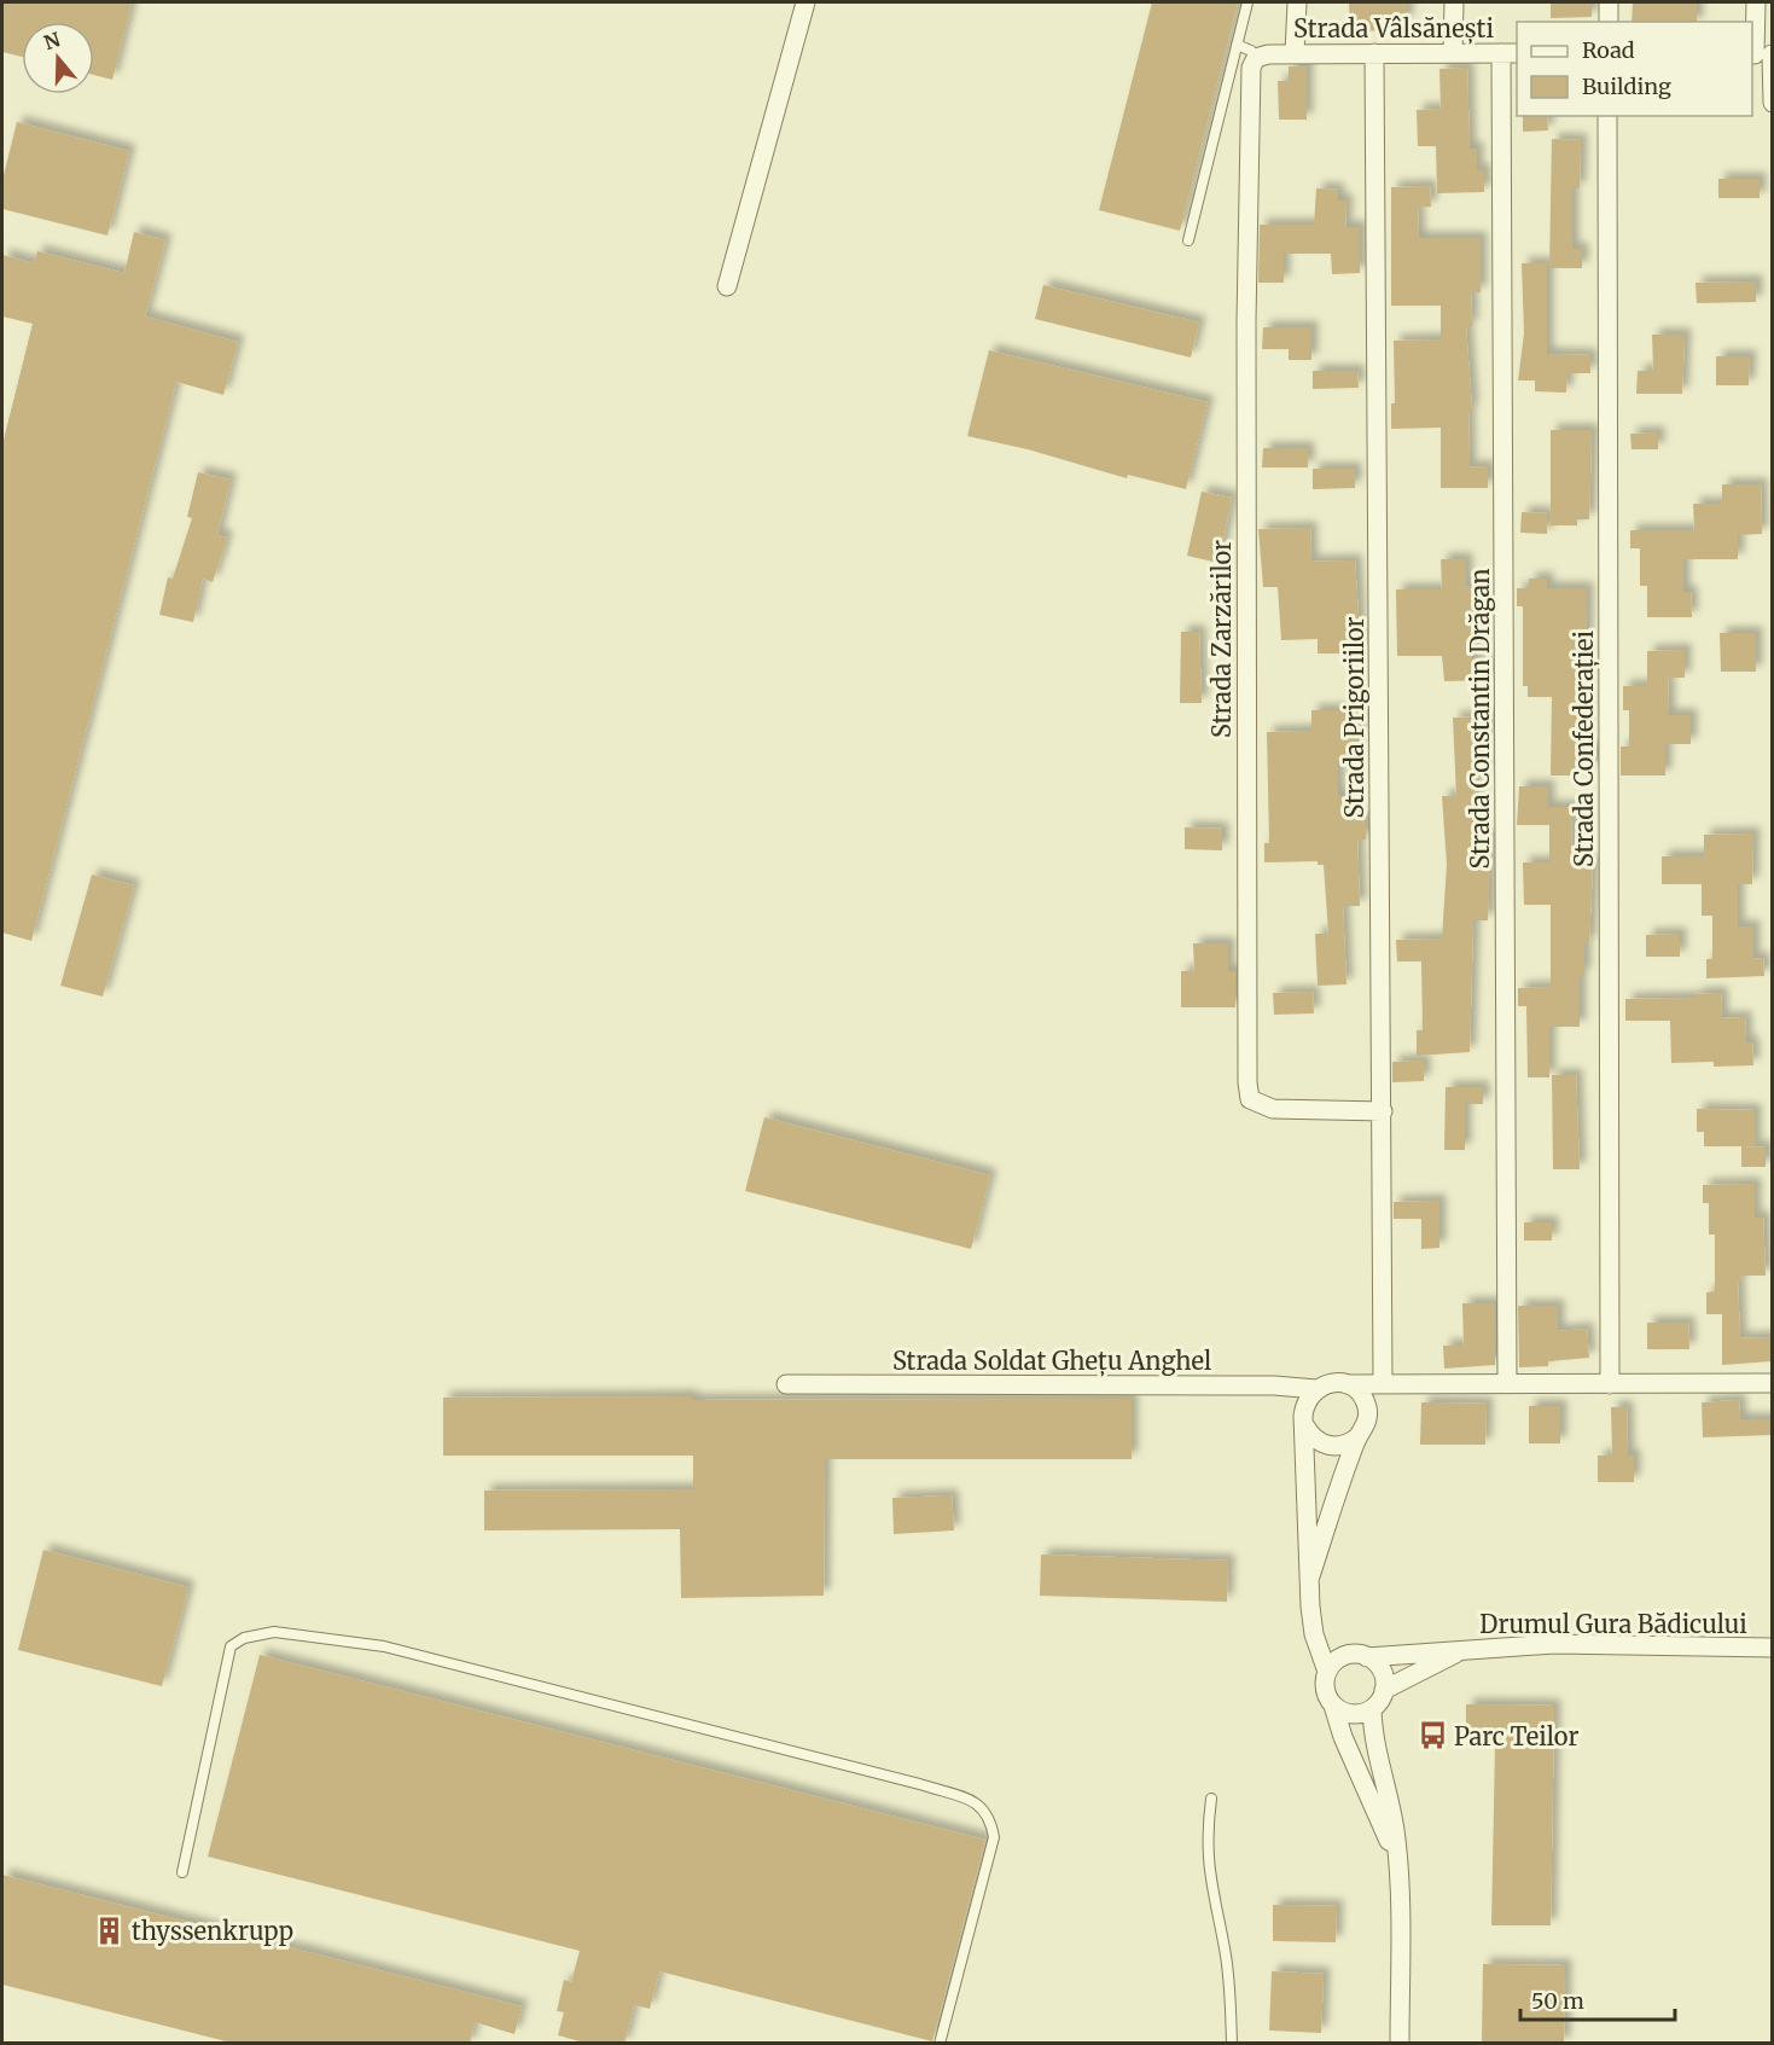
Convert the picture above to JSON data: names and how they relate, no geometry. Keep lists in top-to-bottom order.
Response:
{
  "streets": {
    "street": [
      "Strada Vâlsănești",
      "Strada Zarzărilor",
      "Strada Prigoriilor",
      "Strada Constantin Drăgan",
      "Strada Confederației",
      "Strada Soldat Ghețu Anghel",
      "Drumul Gura Bădicului"
    ]
  },
  "crossings": [
    ["Strada Vâlsănești", "Strada Zarzărilor"],
    ["Strada Vâlsănești", "Strada Prigoriilor"],
    ["Strada Vâlsănești", "Strada Constantin Drăgan"],
    ["Strada Zarzărilor", "Strada Prigoriilor"]
  ],
  "places": {
    "bus stop": ["Parc Teilor"],
    "building": ["thyssenkrupp"]
  },
  "legend": ["Road", "Building"],
  "scale_bar": "50 m",
  "north": "top"
}
